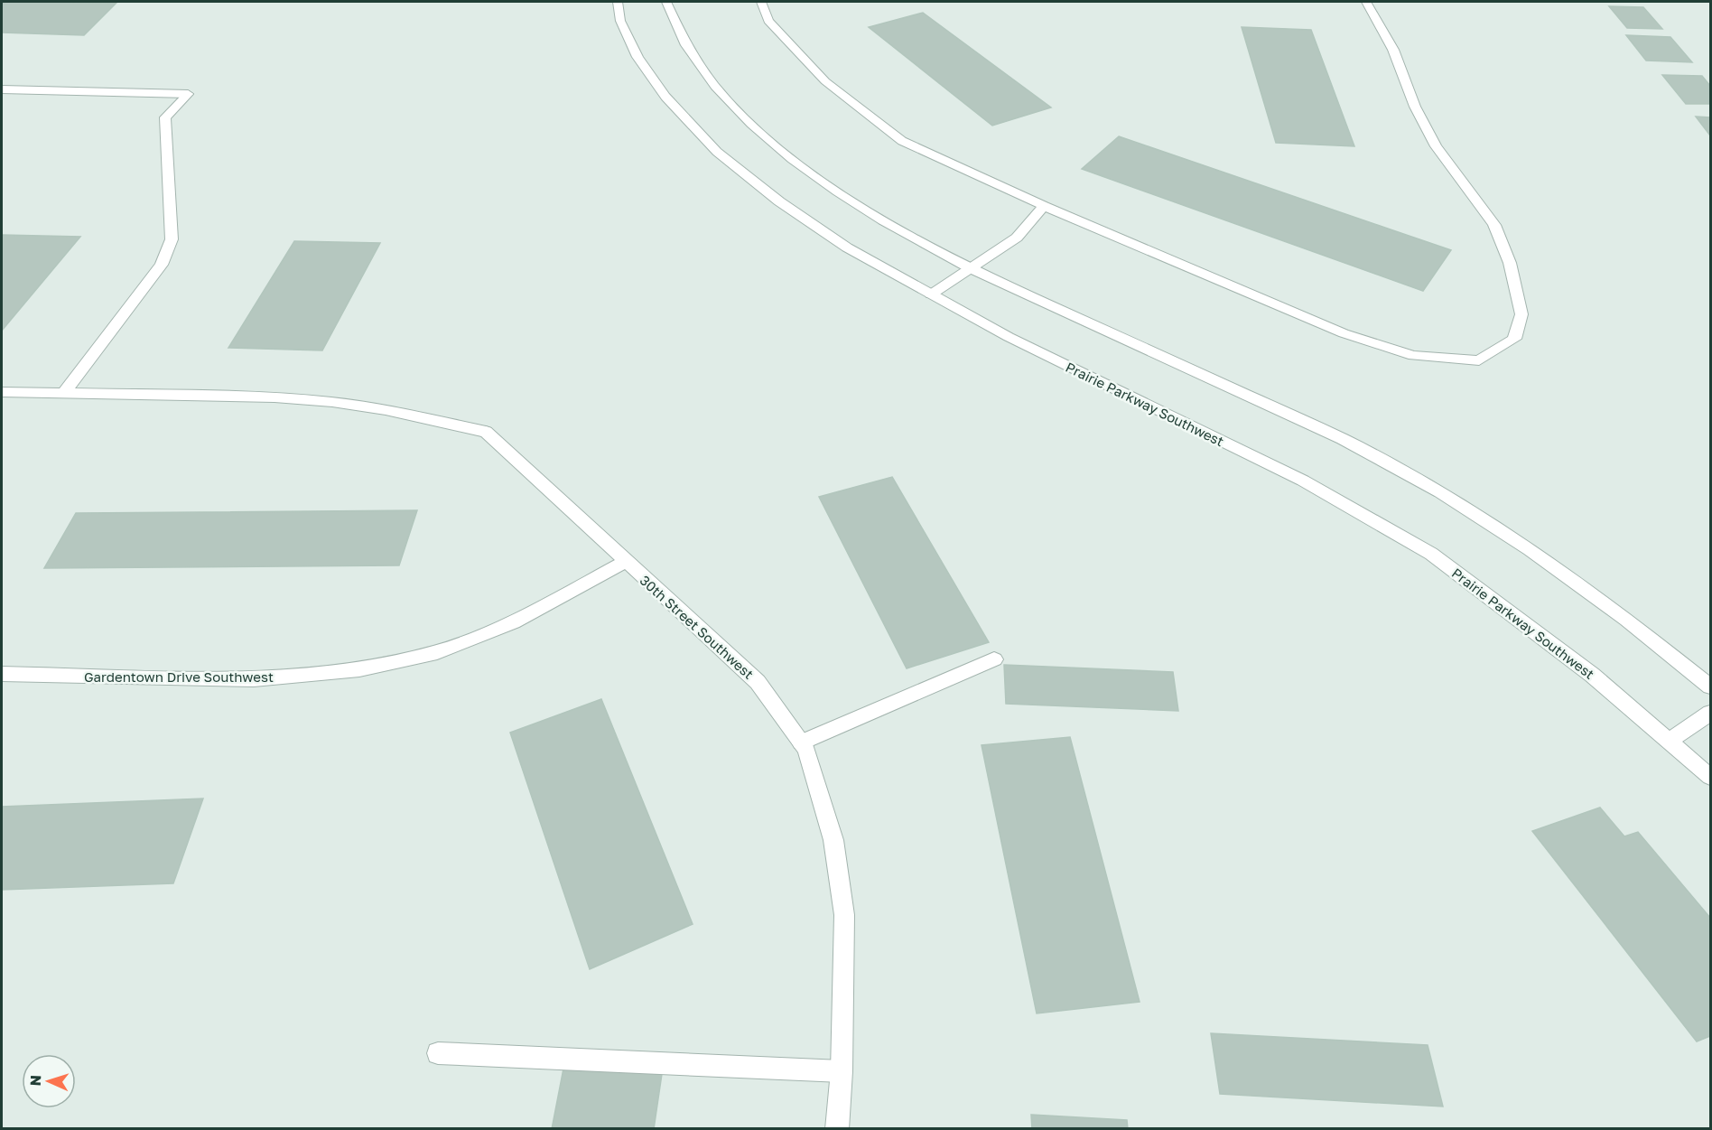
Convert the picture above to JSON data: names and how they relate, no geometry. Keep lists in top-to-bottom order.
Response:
{
  "streets": {
    "street": ["Prairie Parkway Southwest", "30th Street Southwest", "Gardentown Drive Southwest"]
  },
  "crossings": [
    ["30th Street Southwest", "Gardentown Drive Southwest"]
  ],
  "north": "left"
}
